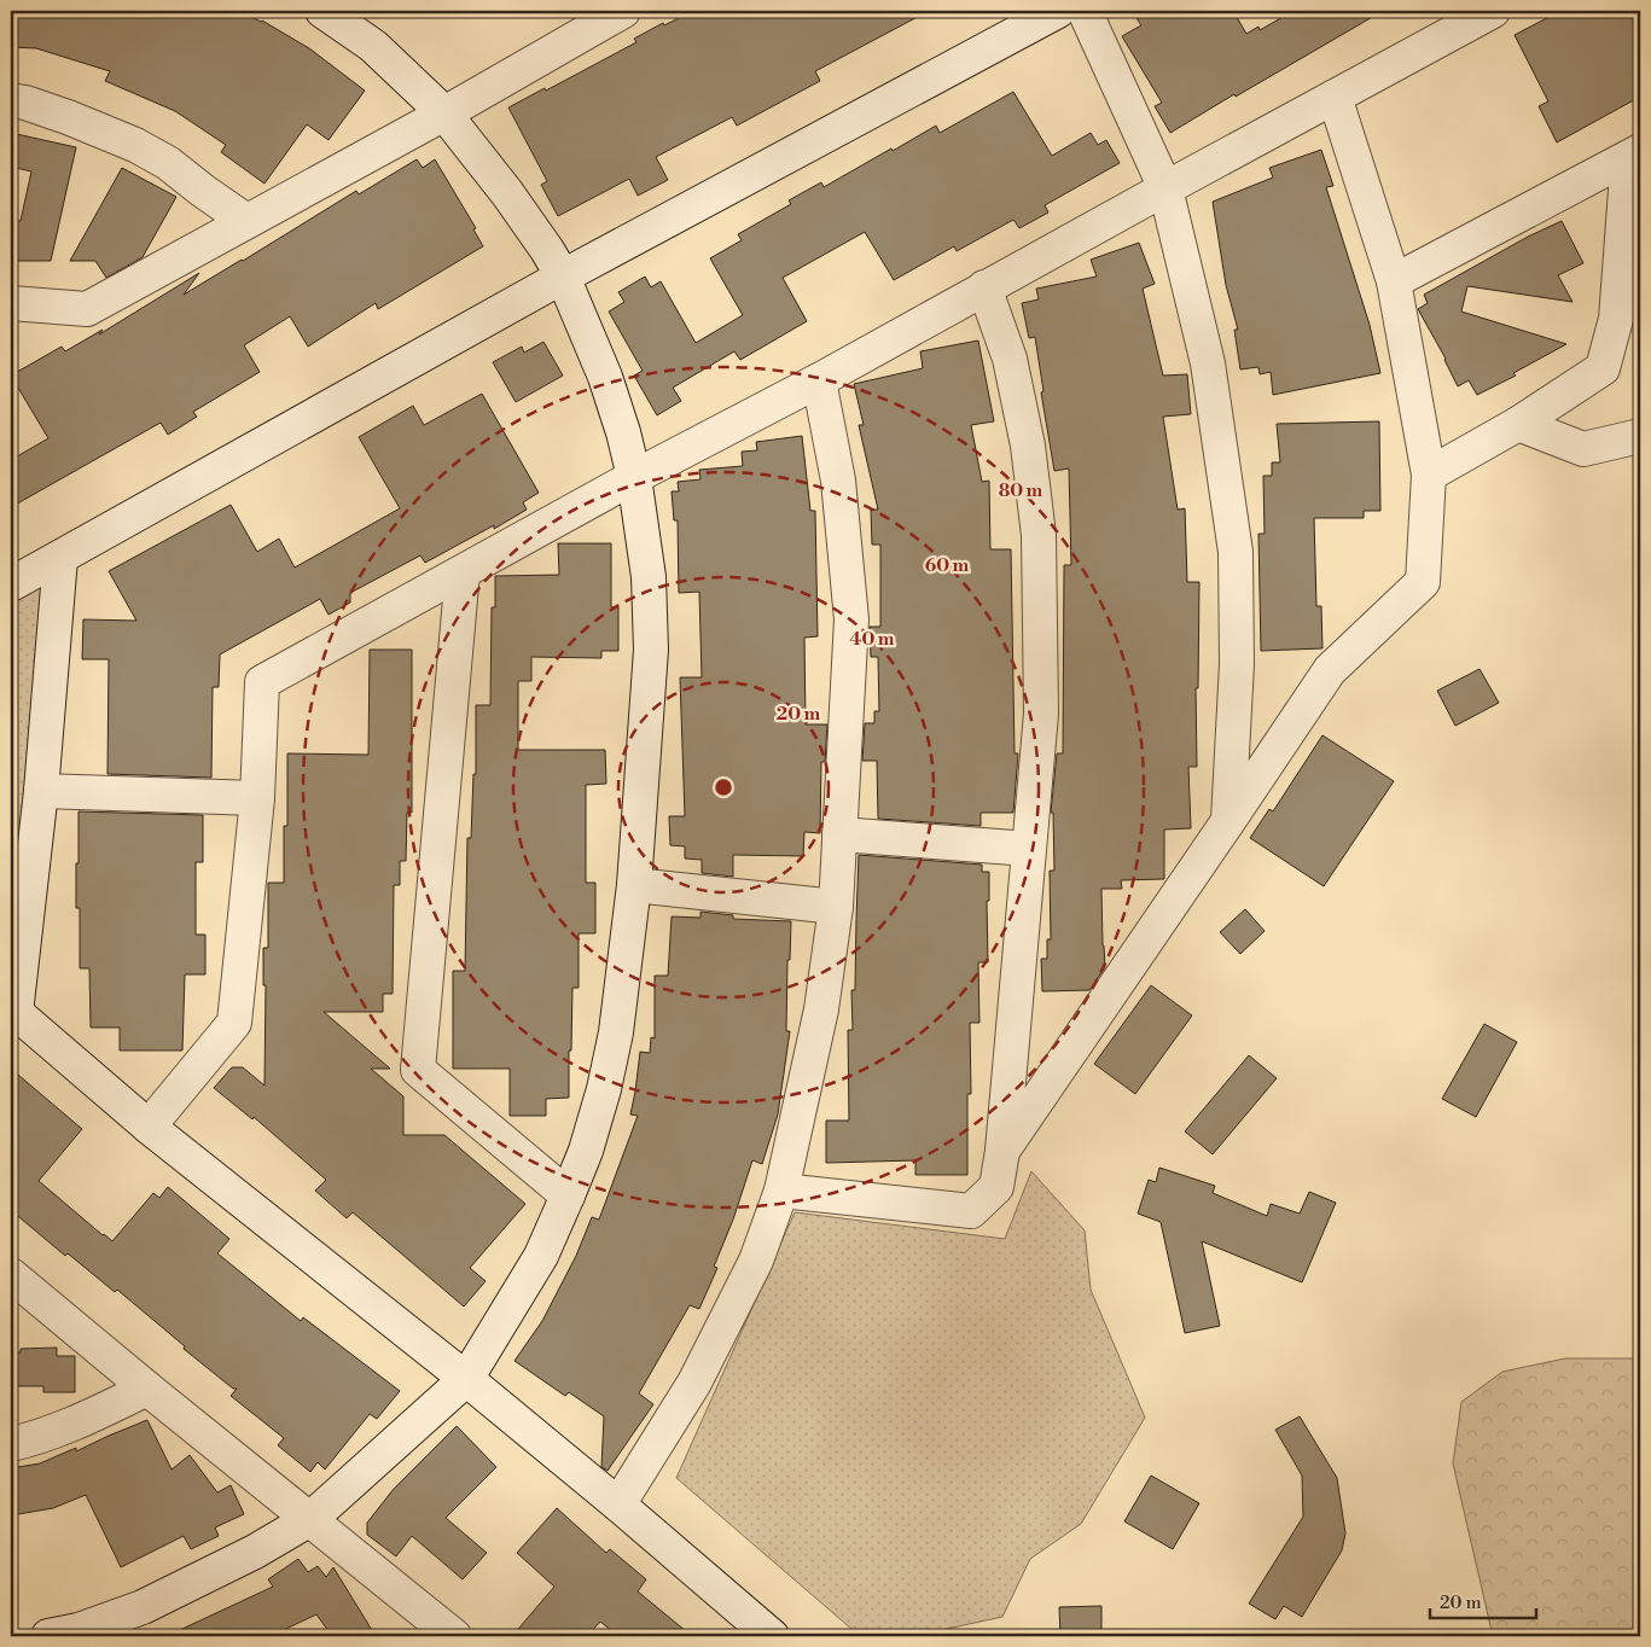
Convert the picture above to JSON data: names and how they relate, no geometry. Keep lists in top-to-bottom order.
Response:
{
  "scale_bar": "20 m",
  "rings": [
    "80 m",
    "60 m",
    "40 m",
    "20 m"
  ]
}
